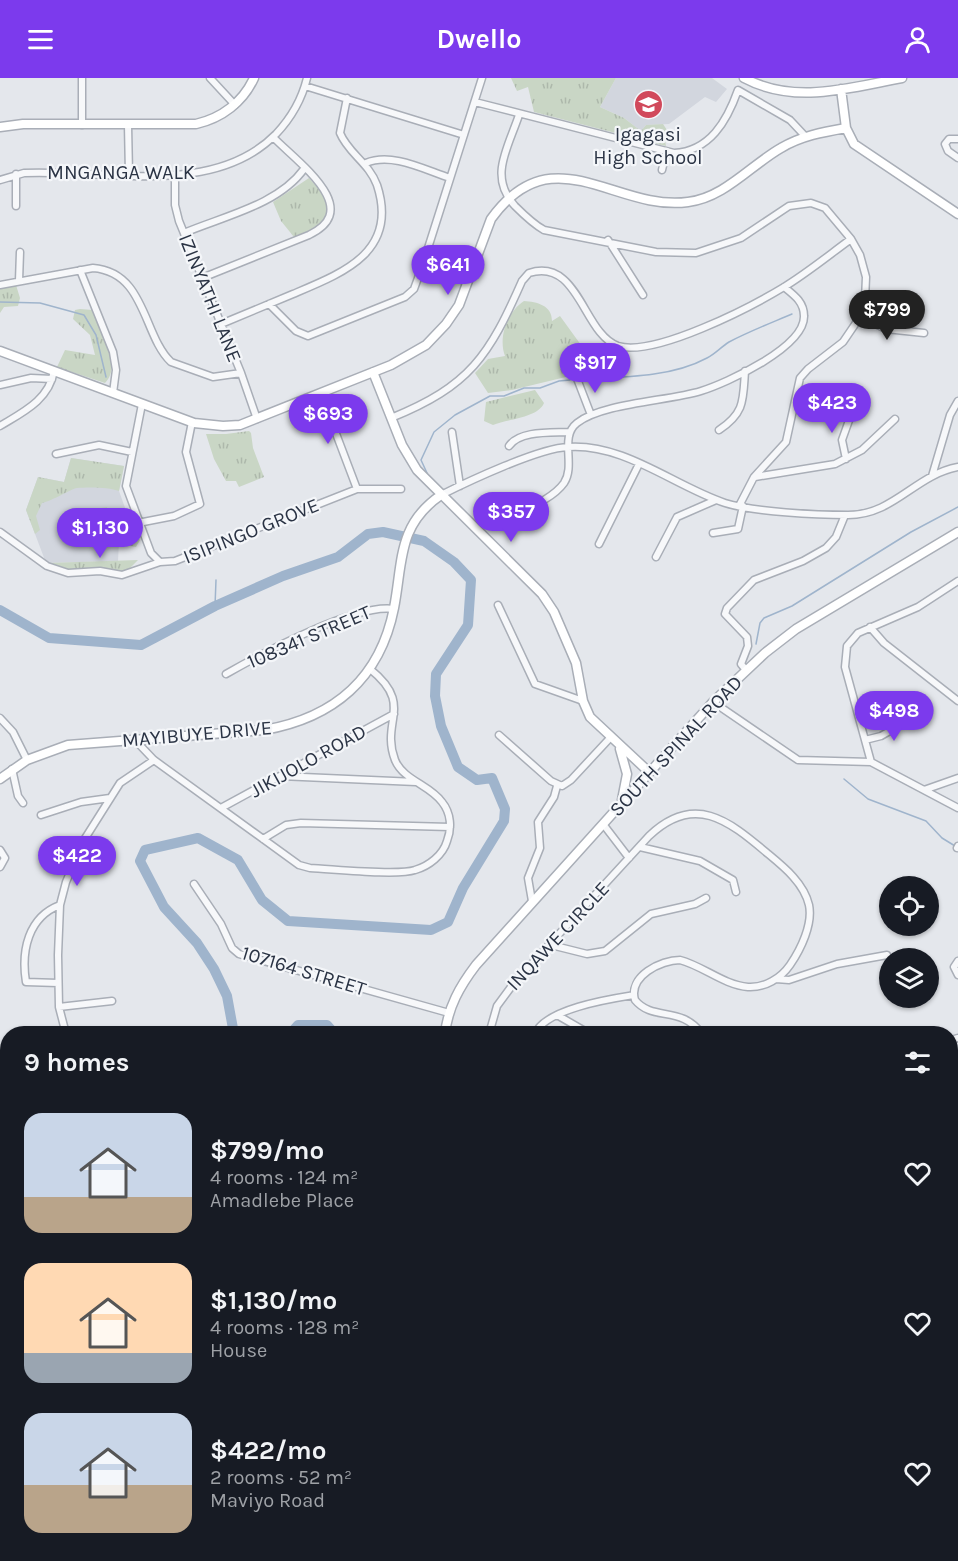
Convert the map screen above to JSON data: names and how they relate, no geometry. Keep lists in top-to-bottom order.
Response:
{
  "streets": {
    "street": [
      "MNGANGA WALK",
      "IZINYATHI LANE",
      "ISIPINGO GROVE",
      "108341 STREET",
      "MAYIBUYE DRIVE",
      "SOUTH SPINAL ROAD",
      "JIKIJOLO ROAD",
      "INQAWE CIRCLE",
      "107164 STREET"
    ]
  },
  "crossings": [
    ["MNGANGA WALK", "IZINYATHI LANE"],
    ["108341 STREET", "MAYIBUYE DRIVE"],
    ["SOUTH SPINAL ROAD", "107164 STREET"]
  ],
  "places": {
    "school or university": ["Igagasi High School"]
  },
  "page": {
    "header": "Dwello",
    "price": [
      "$641",
      "$799",
      "$917",
      "$423",
      "$693",
      "$357",
      "$1,130",
      "$498",
      "$422"
    ],
    "heading": "9 homes",
    "list": [
      {
        "name": "$799/mo",
        "note": "4 rooms · 124 m² · Amadlebe Place"
      },
      {
        "name": "$1,130/mo",
        "note": "4 rooms · 128 m² · House"
      },
      {
        "name": "$422/mo",
        "note": "2 rooms · 52 m² · Maviyo Road"
      }
    ]
  }
}
